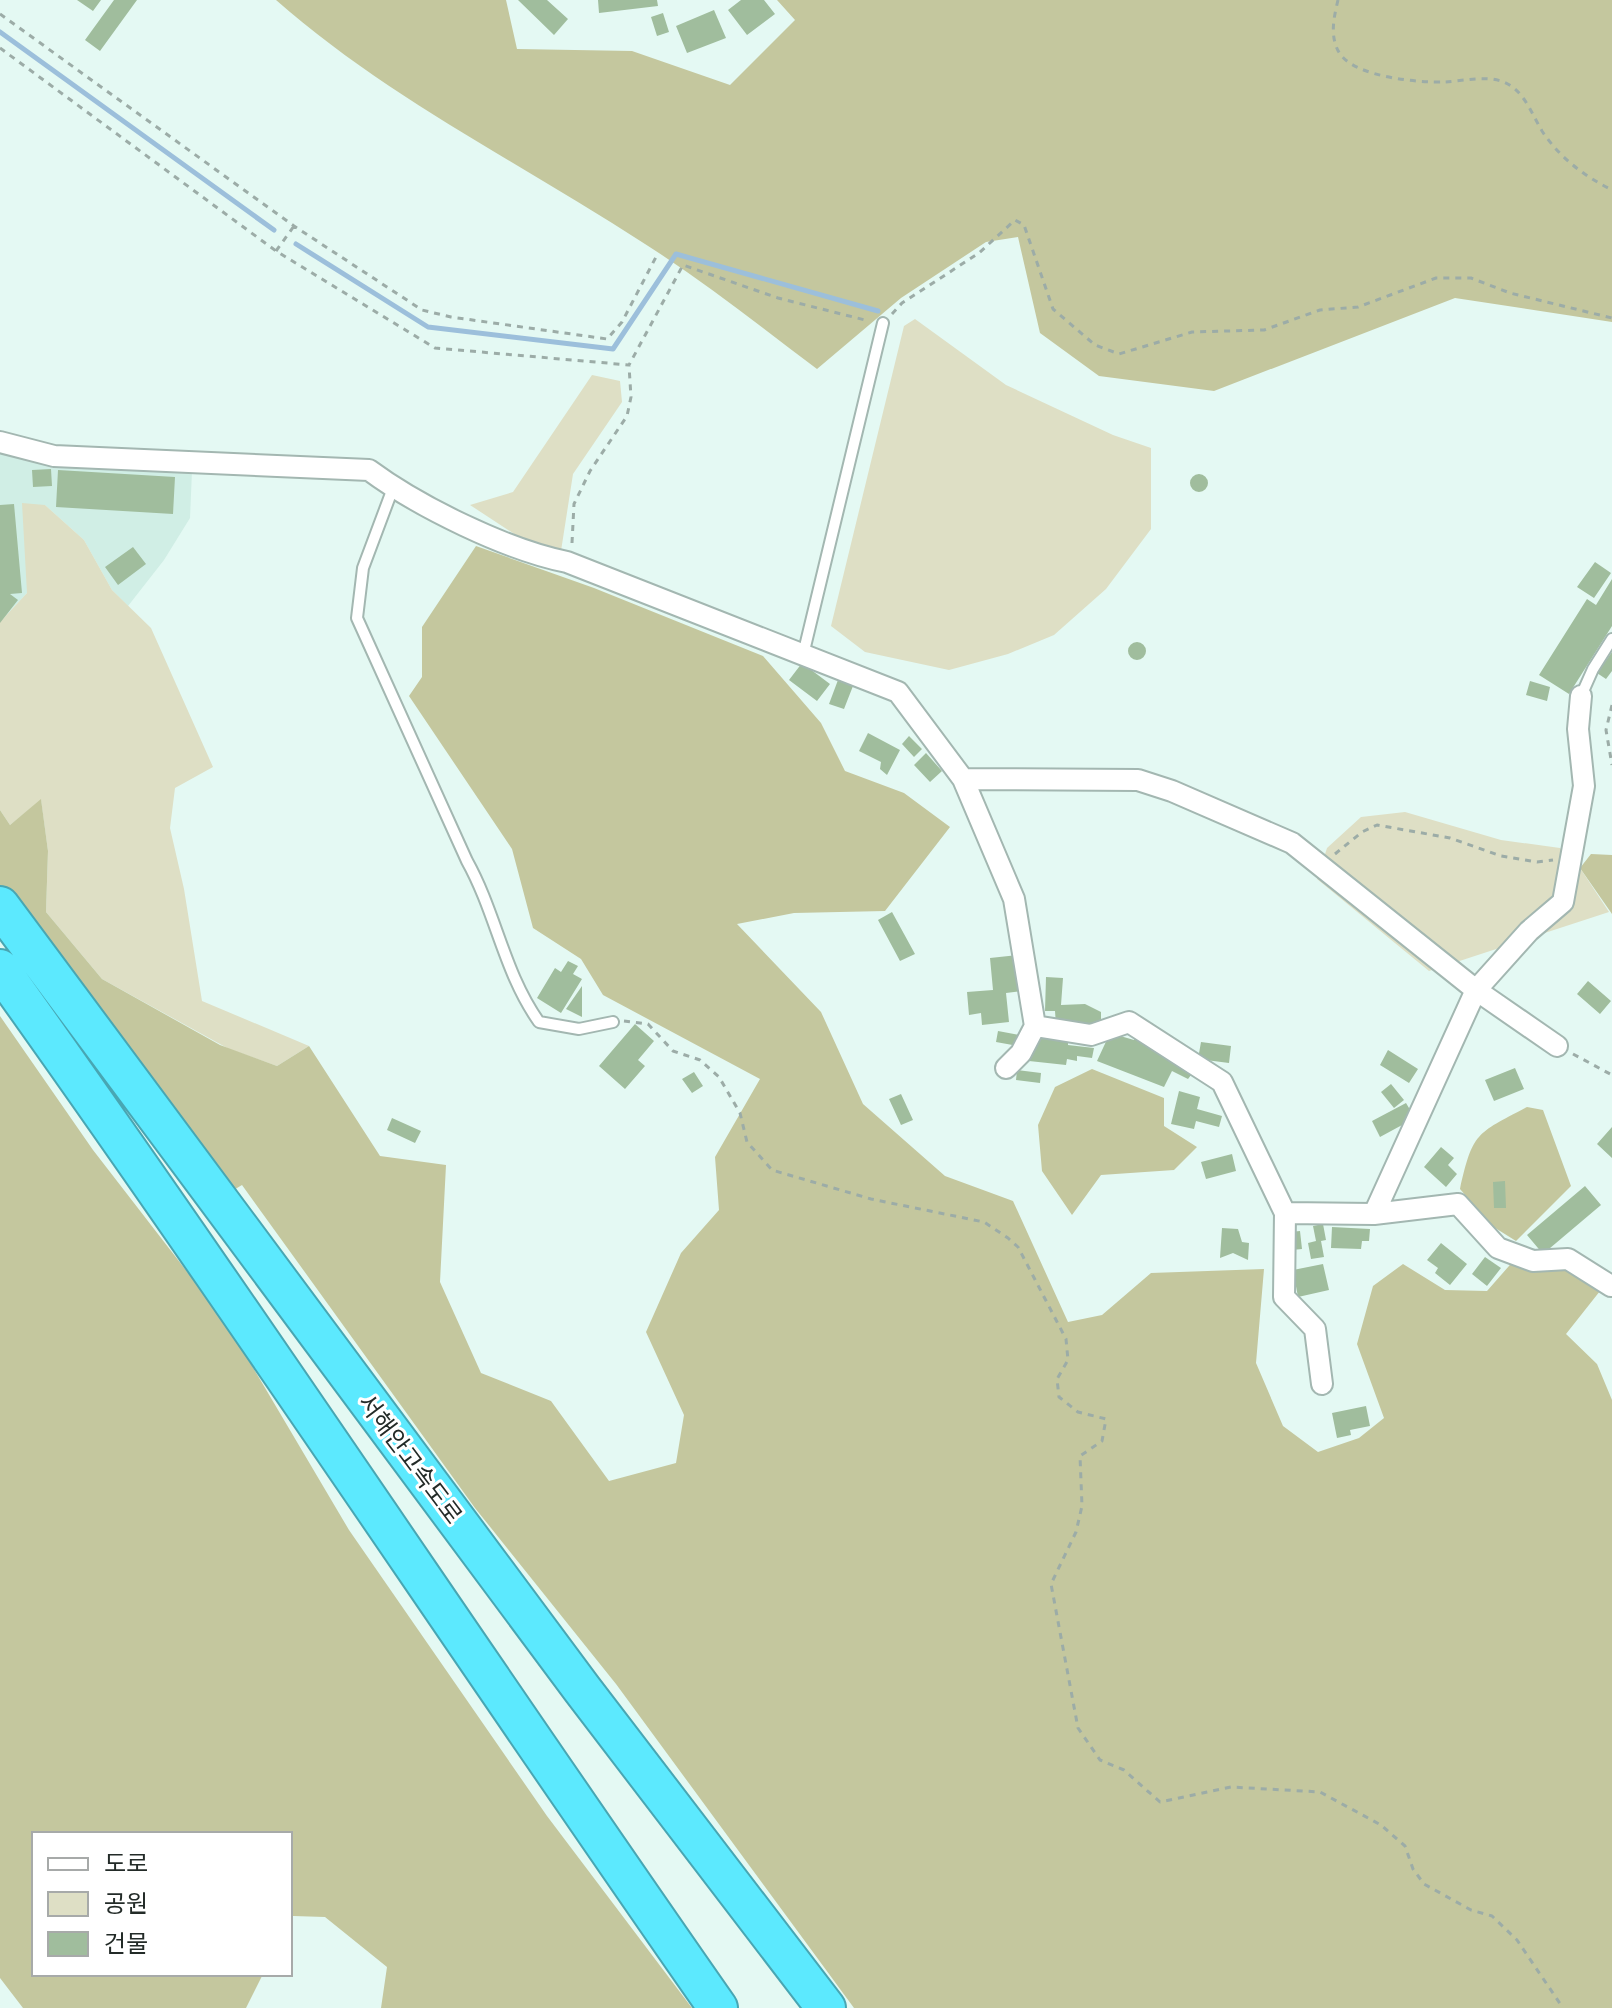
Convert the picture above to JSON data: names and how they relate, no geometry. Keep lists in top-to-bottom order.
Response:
{
  "streets": {
    "highway": ["서해안고속도로"]
  },
  "legend": ["도로", "공원", "건물"]
}
